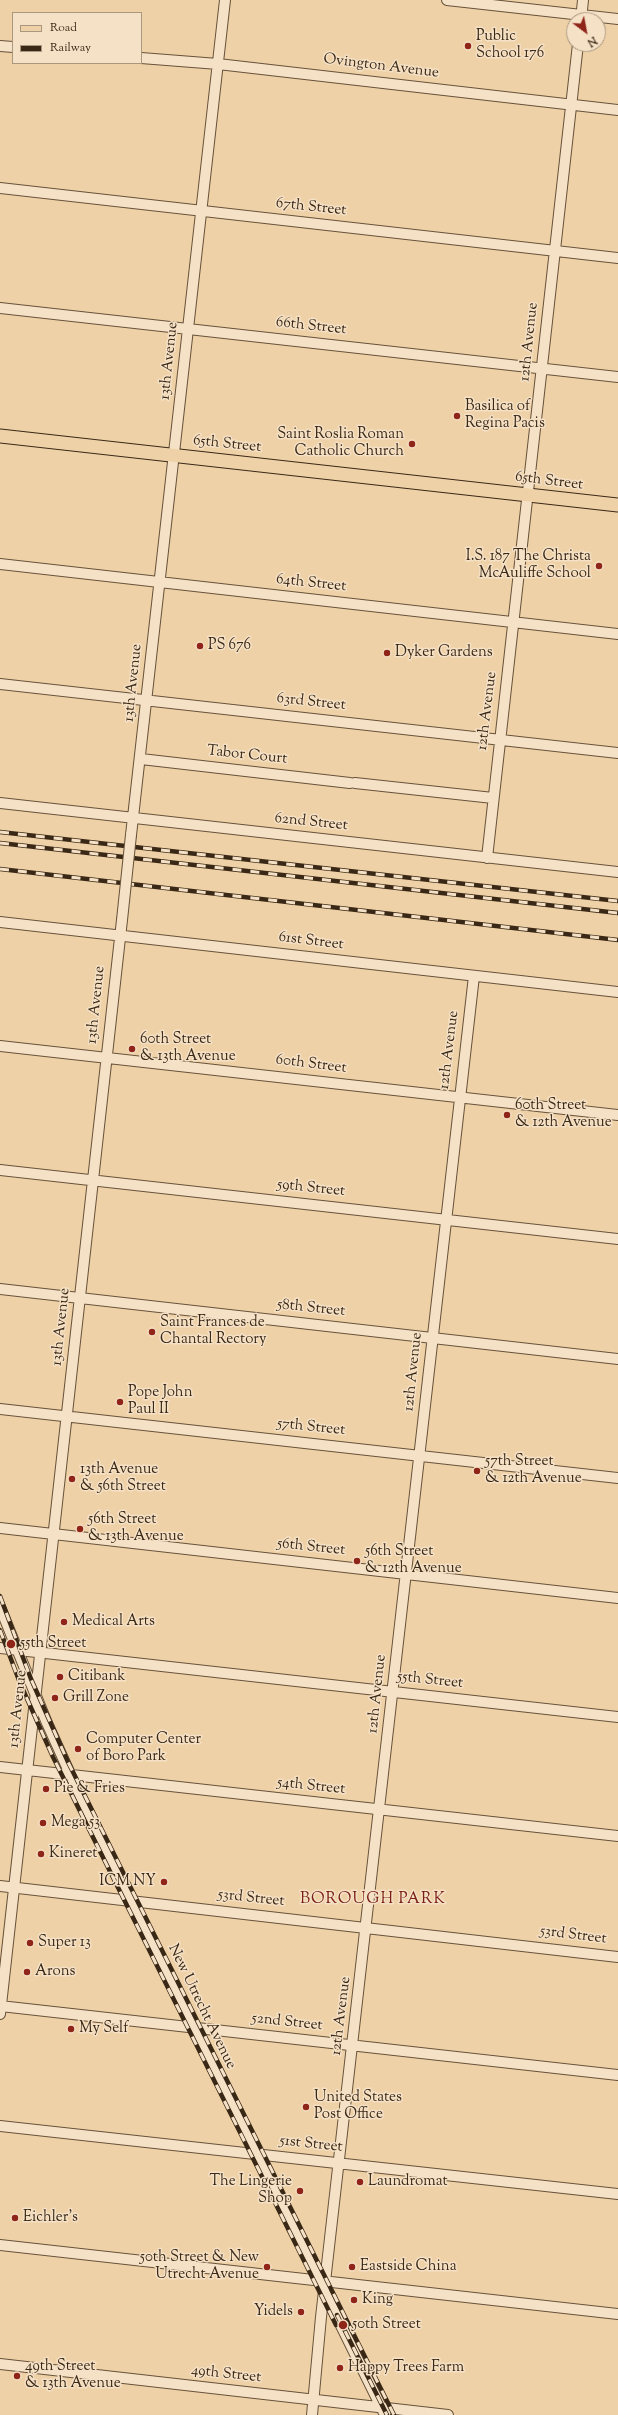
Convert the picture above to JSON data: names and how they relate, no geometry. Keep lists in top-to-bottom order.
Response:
{
  "streets": {
    "main road": ["65th Street"],
    "street": [
      "Ovington Avenue",
      "67th Street",
      "66th Street",
      "12th Avenue",
      "13th Avenue",
      "64th Street",
      "63rd Street",
      "Tabor Court",
      "62nd Street",
      "61st Street",
      "60th Street",
      "59th Street",
      "58th Street",
      "57th Street",
      "56th Street",
      "55th Street",
      "54th Street",
      "53rd Street",
      "New Utrecht Avenue",
      "52nd Street",
      "51st Street",
      "49th Street"
    ]
  },
  "crossings": [
    ["Ovington Avenue", "12th Avenue"],
    ["Ovington Avenue", "13th Avenue"],
    ["67th Street", "12th Avenue"],
    ["67th Street", "13th Avenue"],
    ["66th Street", "12th Avenue"],
    ["66th Street", "13th Avenue"],
    ["12th Avenue", "65th Street"],
    ["12th Avenue", "64th Street"],
    ["12th Avenue", "63rd Street"],
    ["12th Avenue", "Tabor Court"],
    ["12th Avenue", "62nd Street"],
    ["12th Avenue", "61st Street"],
    ["12th Avenue", "60th Street"],
    ["12th Avenue", "59th Street"],
    ["12th Avenue", "58th Street"],
    ["12th Avenue", "57th Street"],
    ["12th Avenue", "56th Street"],
    ["12th Avenue", "55th Street"],
    ["12th Avenue", "54th Street"],
    ["12th Avenue", "53rd Street"],
    ["12th Avenue", "New Utrecht Avenue"],
    ["12th Avenue", "52nd Street"],
    ["12th Avenue", "51st Street"],
    ["13th Avenue", "65th Street"],
    ["13th Avenue", "64th Street"],
    ["13th Avenue", "63rd Street"],
    ["13th Avenue", "Tabor Court"],
    ["13th Avenue", "62nd Street"],
    ["13th Avenue", "61st Street"],
    ["13th Avenue", "60th Street"],
    ["13th Avenue", "59th Street"],
    ["13th Avenue", "58th Street"],
    ["13th Avenue", "57th Street"],
    ["13th Avenue", "56th Street"],
    ["13th Avenue", "55th Street"],
    ["13th Avenue", "54th Street"],
    ["13th Avenue", "53rd Street"],
    ["13th Avenue", "New Utrecht Avenue"],
    ["13th Avenue", "52nd Street"],
    ["55th Street", "New Utrecht Avenue"],
    ["54th Street", "New Utrecht Avenue"],
    ["53rd Street", "New Utrecht Avenue"],
    ["New Utrecht Avenue", "52nd Street"],
    ["New Utrecht Avenue", "51st Street"],
    ["New Utrecht Avenue", "49th Street"]
  ],
  "districts": ["BOROUGH PARK"],
  "places": [
    "Public School 176",
    "Basilica of Regina Pacis",
    "Saint Roslia Roman Catholic Church",
    "I.S. 187 The Christa McAuliffe School",
    "PS 676",
    "Dyker Gardens",
    "60th Street & 13th Avenue",
    "60th Street & 12th Avenue",
    "Saint Frances de Chantal Rectory",
    "Pope John Paul II",
    "57th Street & 12th Avenue",
    "13th Avenue & 56th Street",
    "56th Street & 13th Avenue",
    "56th Street & 12th Avenue",
    "Medical Arts",
    "55th Street",
    "Citibank",
    "Grill Zone",
    "Computer Center of Boro Park",
    "Pie & Fries",
    "Mega 53",
    "Kineret",
    "ICM NY",
    "Super 13",
    "Arons",
    "My Self",
    "United States Post Office",
    "Laundromat",
    "The Lingerie Shop",
    "Eichler's",
    "50th Street & New Utrecht Avenue",
    "Eastside China",
    "King",
    "Yidels",
    "50th Street",
    "Happy Trees Farm",
    "49th Street & 13th Avenue"
  ],
  "legend": ["Road", "Railway"],
  "north": "bottom right"
}
